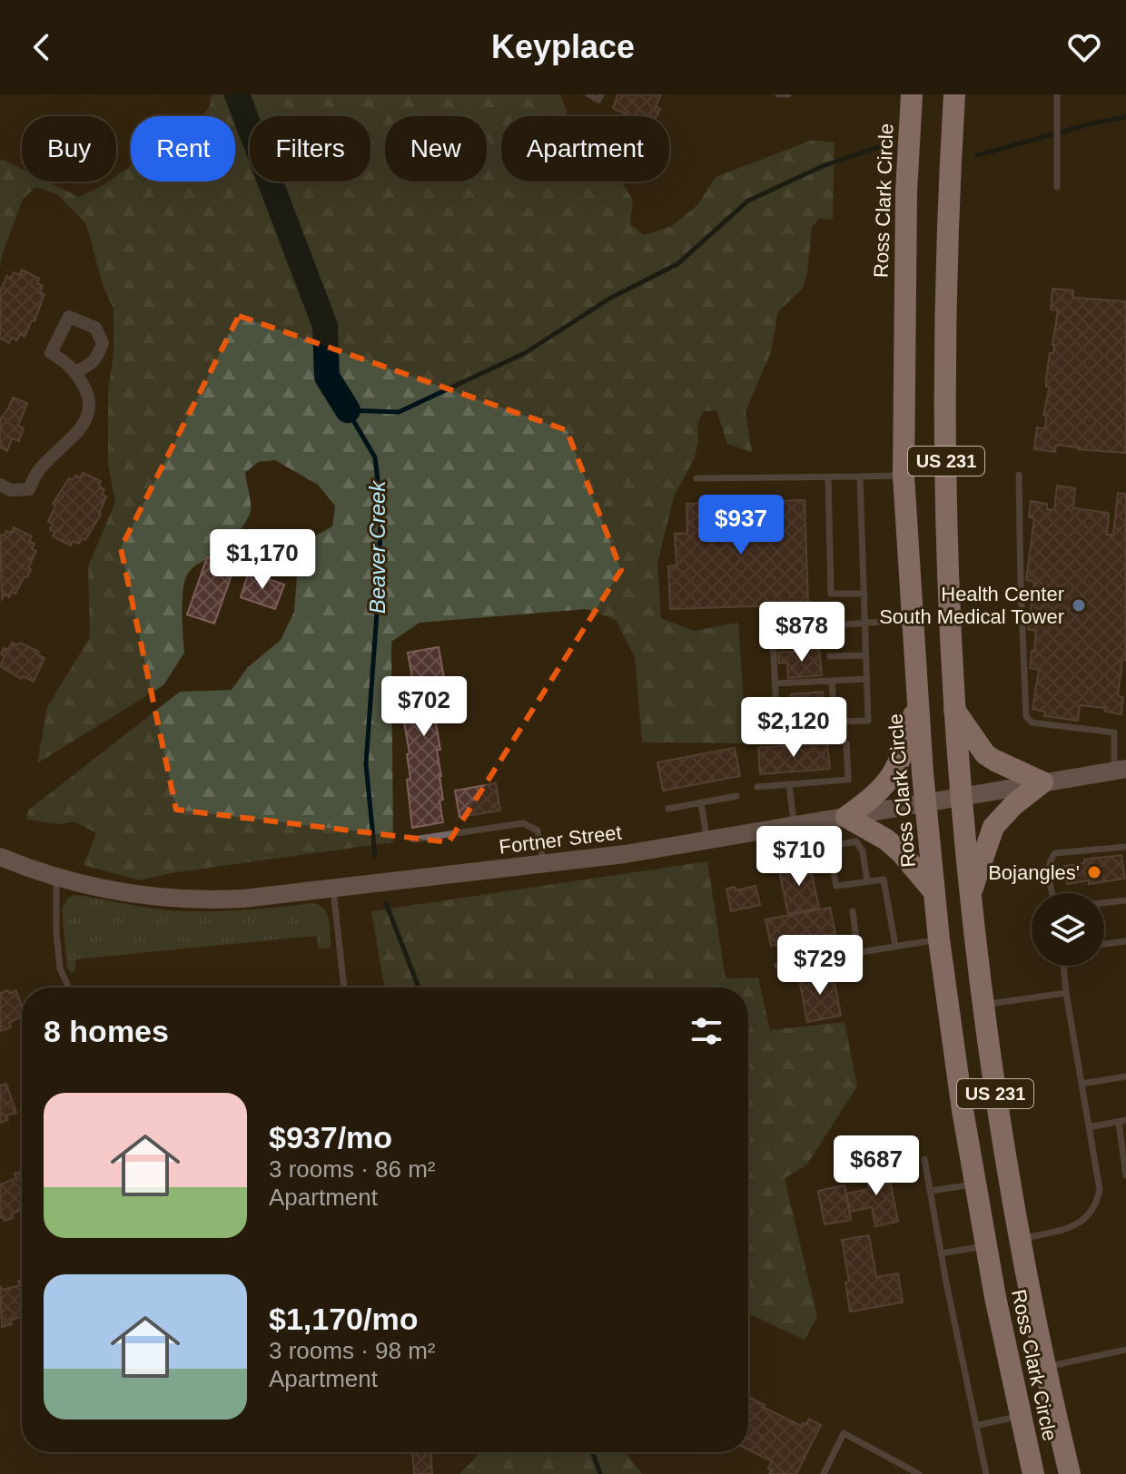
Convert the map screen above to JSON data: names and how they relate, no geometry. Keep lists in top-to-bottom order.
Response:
{
  "streets": {
    "highway": ["Ross Clark Circle", "US 231"],
    "street": ["Fortner Street"]
  },
  "crossings": [
    ["Ross Clark Circle", "Fortner Street"]
  ],
  "water": ["Beaver Creek"],
  "places": ["Health Center South Medical Tower", "Bojangles'"],
  "page": {
    "header": "Keyplace",
    "chip": [
      "Buy",
      "Rent",
      "Filters",
      "New",
      "Apartment"
    ],
    "price": [
      "$937",
      "$1,170",
      "$878",
      "$702",
      "$2,120",
      "$710",
      "$729",
      "$687"
    ],
    "heading": "8 homes",
    "list": [
      {
        "name": "$937/mo",
        "note": "3 rooms · 86 m² · Apartment"
      },
      {
        "name": "$1,170/mo",
        "note": "3 rooms · 98 m² · Apartment"
      }
    ]
  }
}
